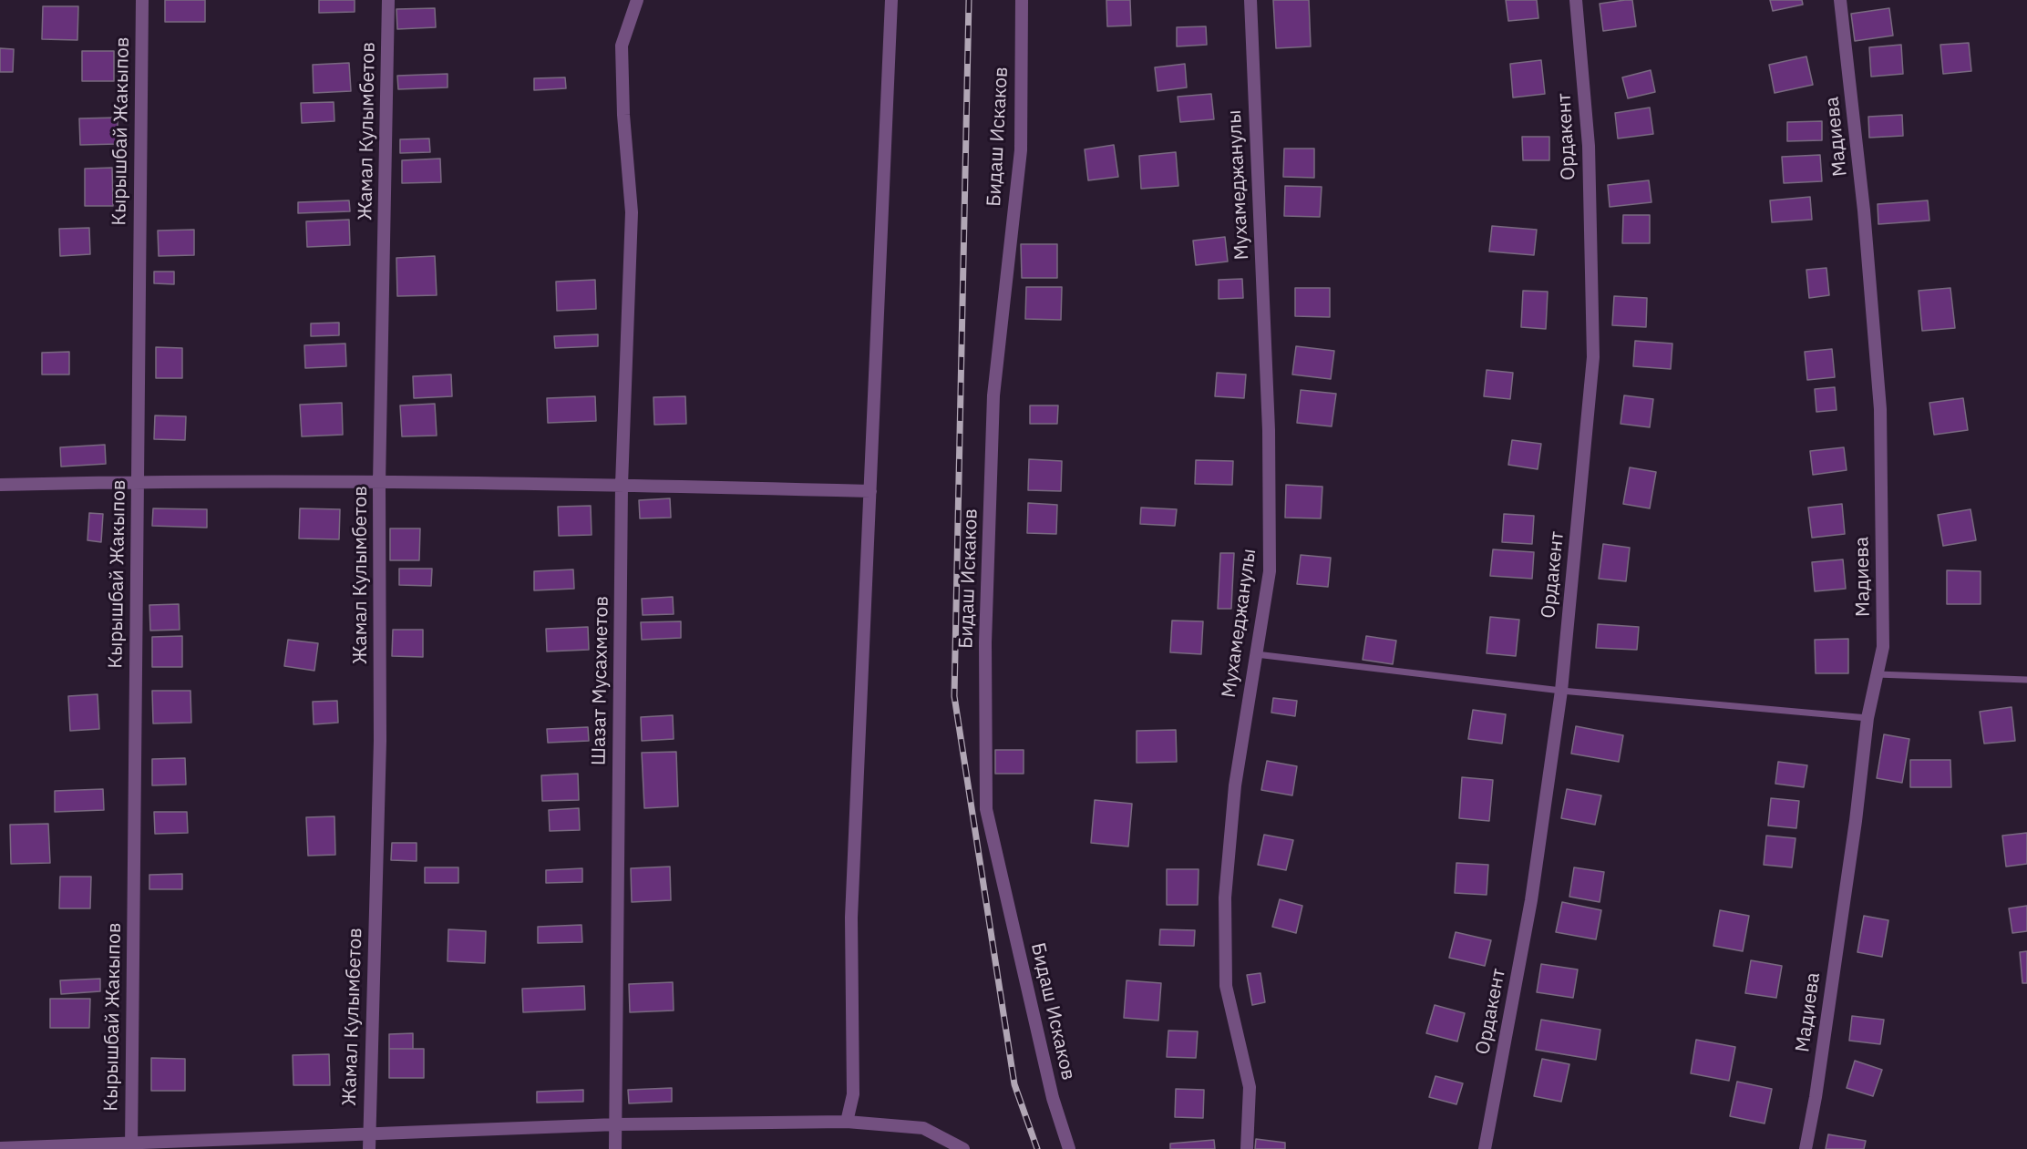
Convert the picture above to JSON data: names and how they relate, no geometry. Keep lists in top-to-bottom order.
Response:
{
  "streets": {
    "street": [
      "Кырышбай Жакыпов",
      "Жамал Кулымбетов",
      "Бидаш Искаков",
      "Ордакент",
      "Мадиева",
      "Мухамеджанулы",
      "Шазат Мусахметов"
    ]
  }
}
